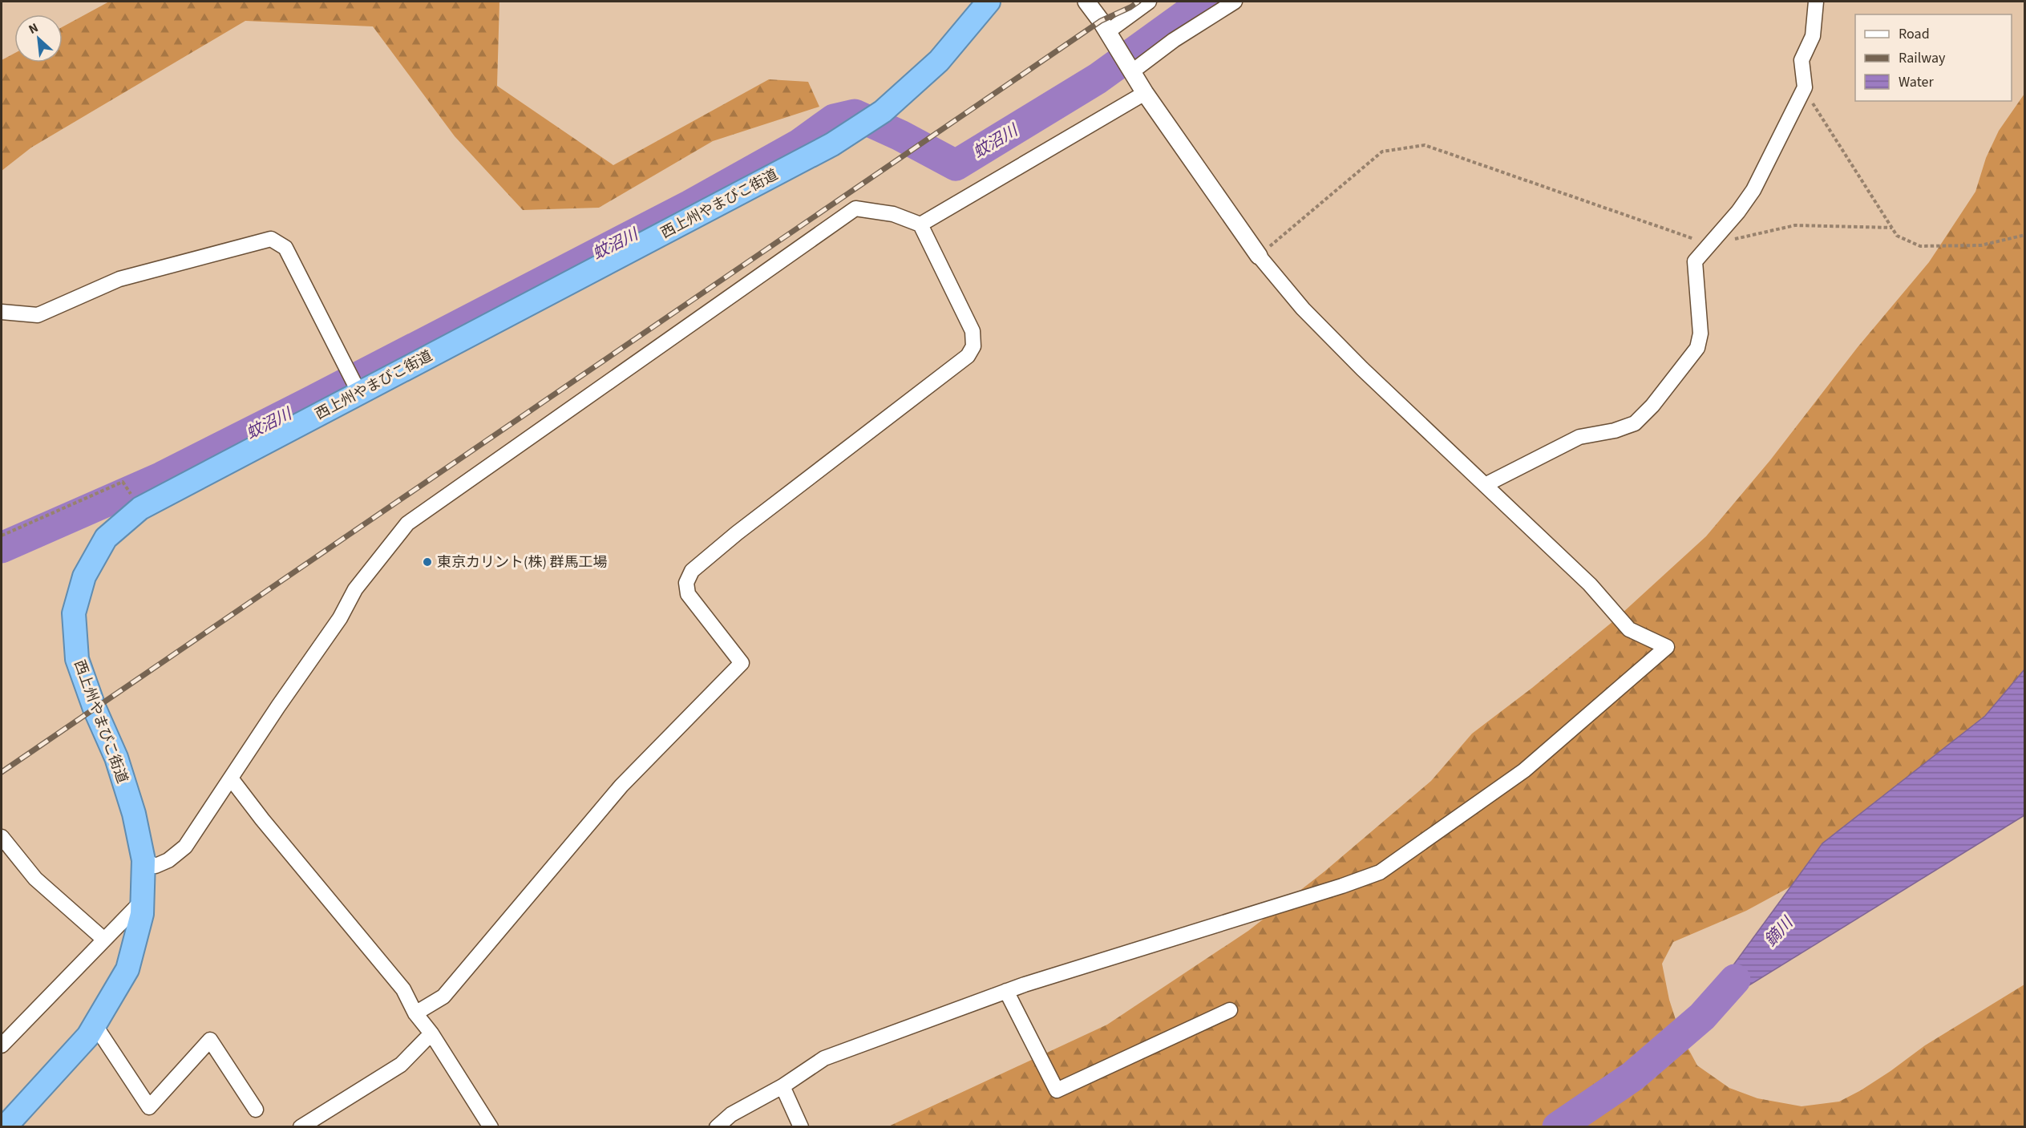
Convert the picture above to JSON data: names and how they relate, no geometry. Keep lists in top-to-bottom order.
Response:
{
  "streets": {
    "highway": ["西上州やまびこ街道"]
  },
  "water": ["蚊沼川", "鏑川"],
  "places": ["東京カリント(株) 群馬工場"],
  "legend": ["Road", "Railway", "Water"],
  "north": "top left"
}
